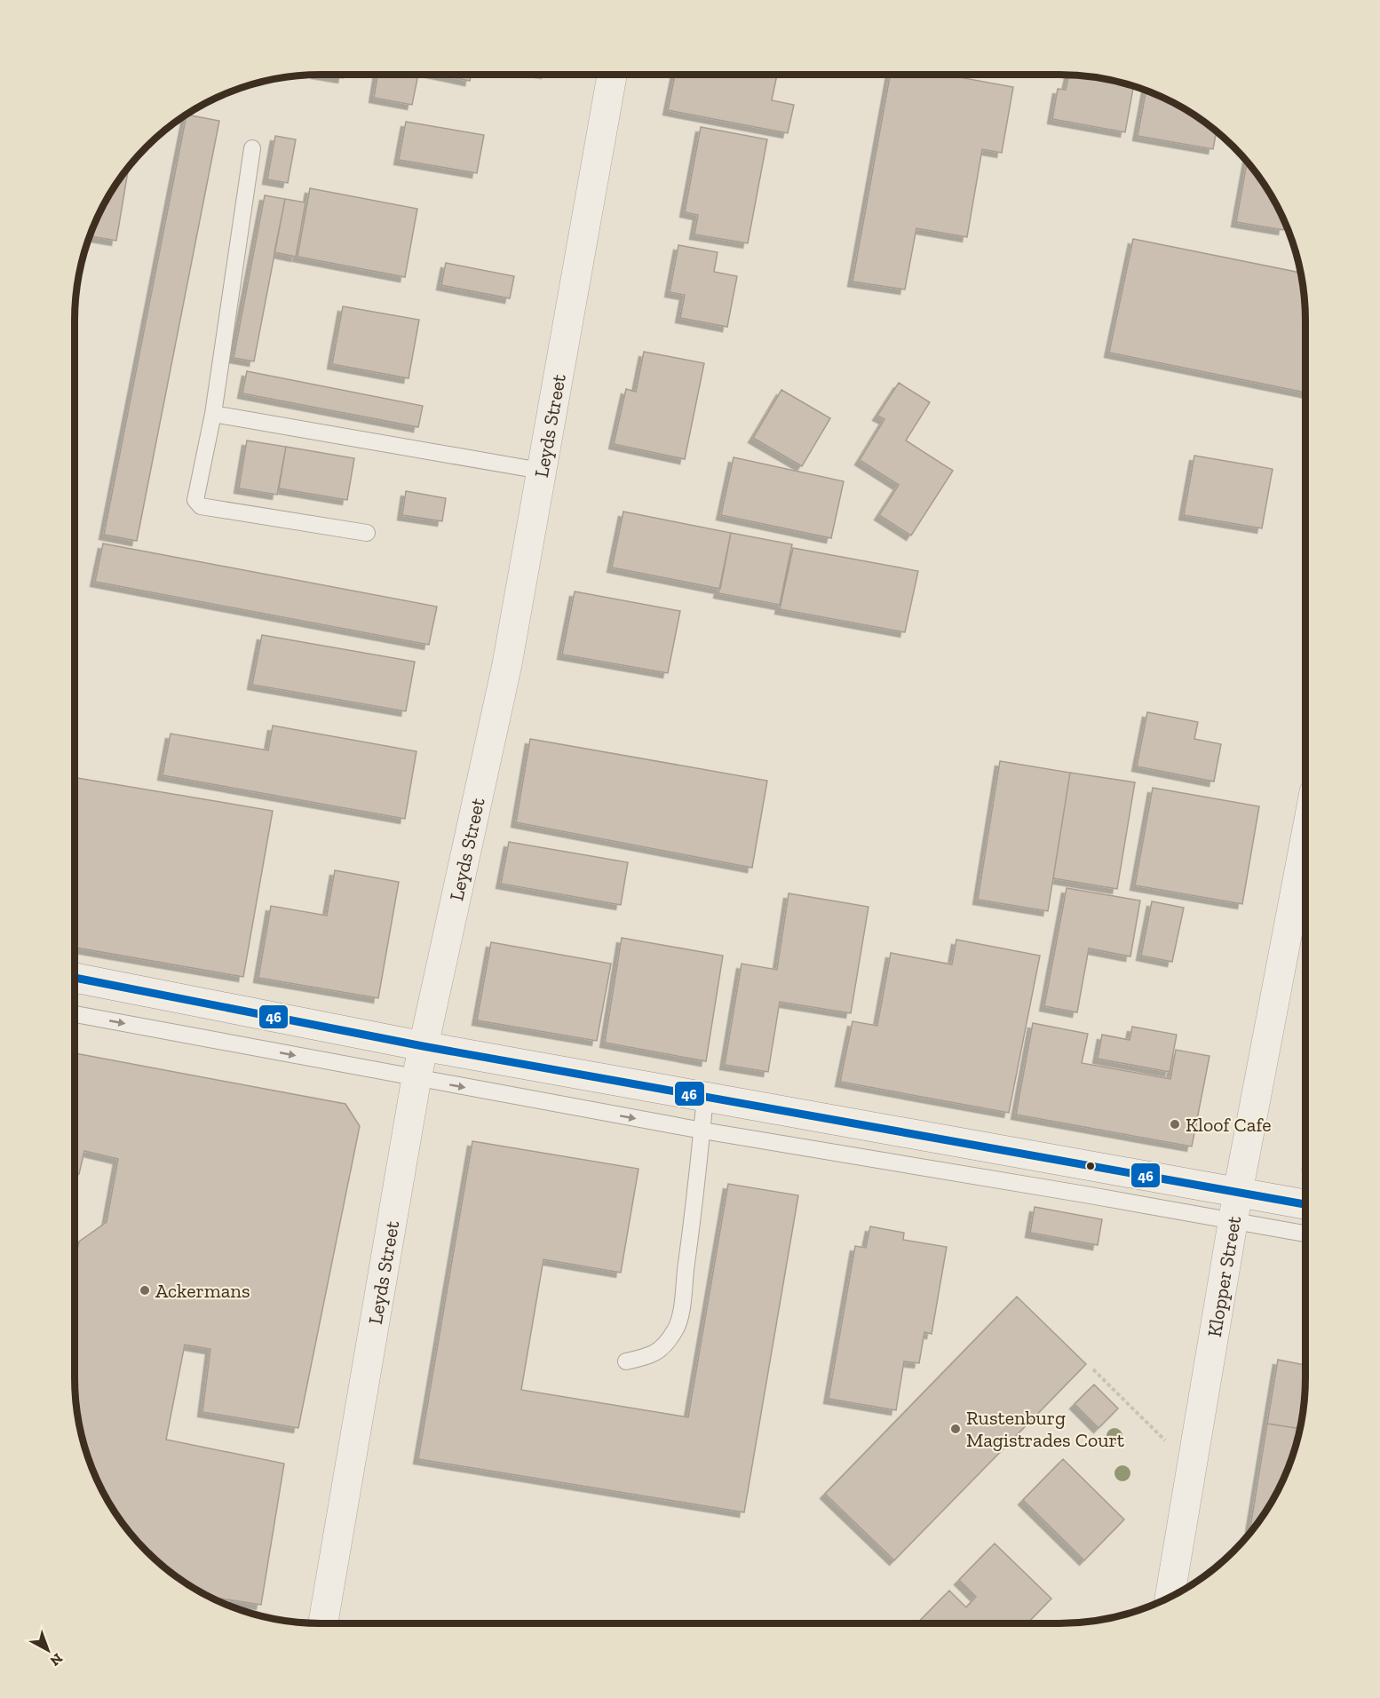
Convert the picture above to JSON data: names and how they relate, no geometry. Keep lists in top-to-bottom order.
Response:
{
  "streets": {
    "street": ["Leyds Street", "Klopper Street"]
  },
  "places": ["Kloof Cafe", "Ackermans", "Rustenburg Magistrades Court"],
  "lines": ["transit line 46"],
  "north": "bottom right"
}
